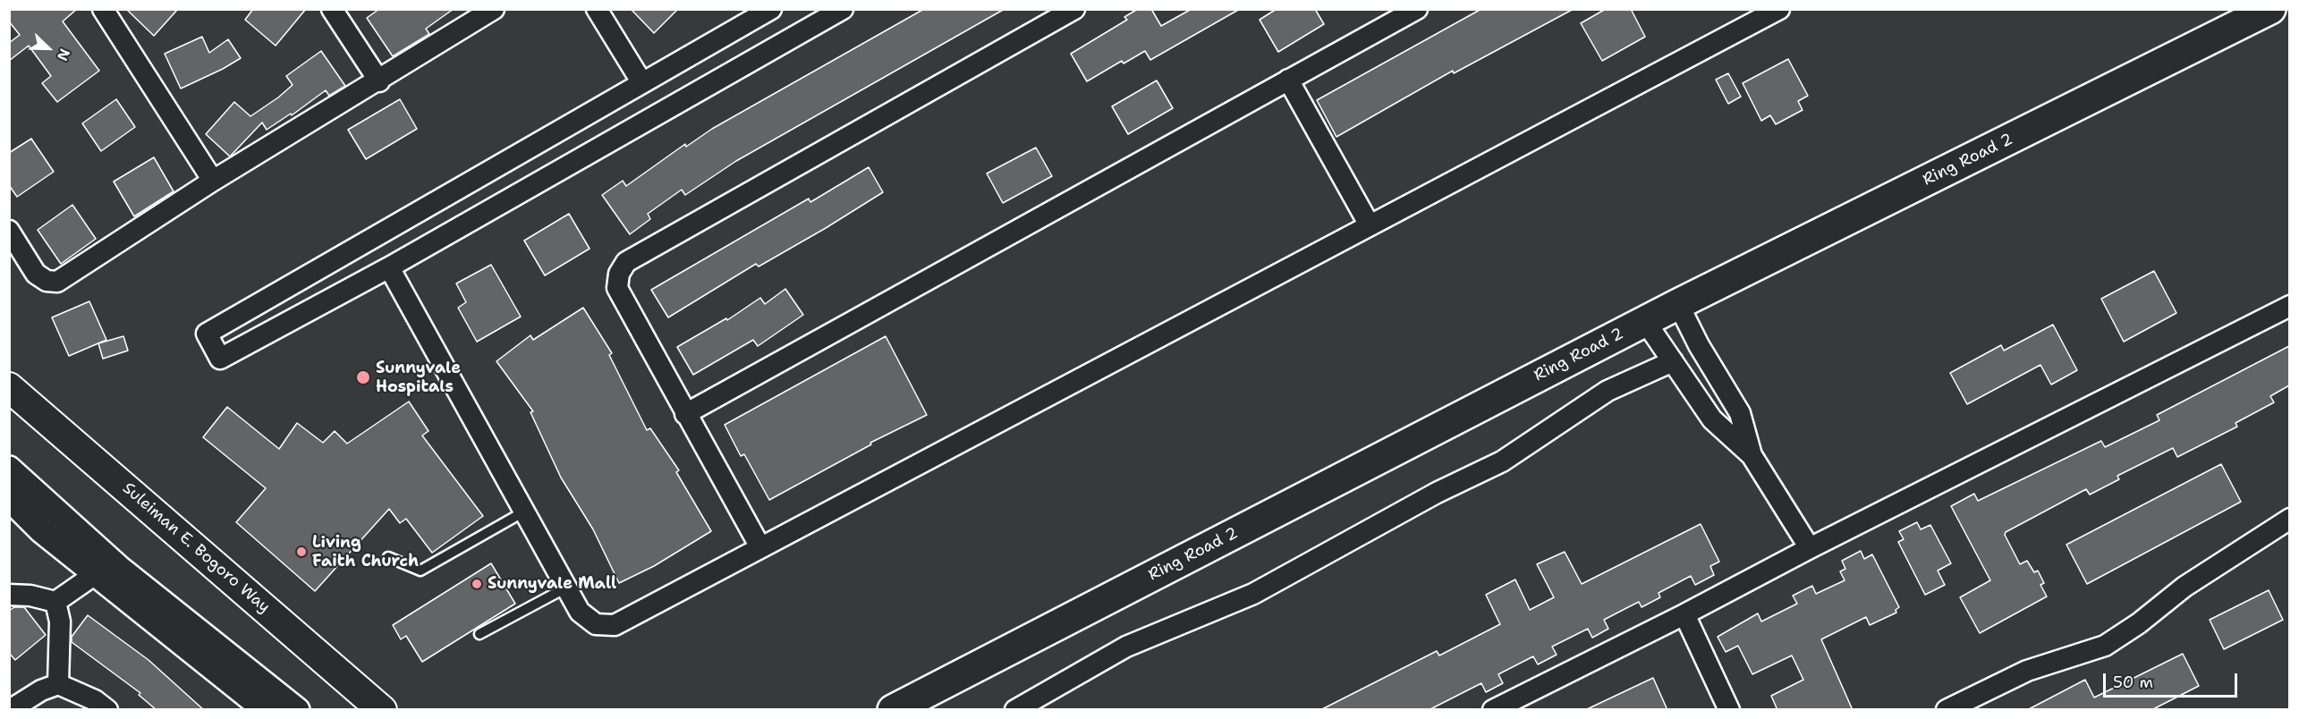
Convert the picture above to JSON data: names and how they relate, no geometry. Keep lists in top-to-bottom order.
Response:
{
  "streets": {
    "main road": ["Ring Road 2", "Suleiman E. Bogoro Way"]
  },
  "places": ["Sunnyvale Hospitals", "Living Faith Church", "Sunnyvale Mall"],
  "scale_bar": "50 m",
  "north": "bottom right"
}
